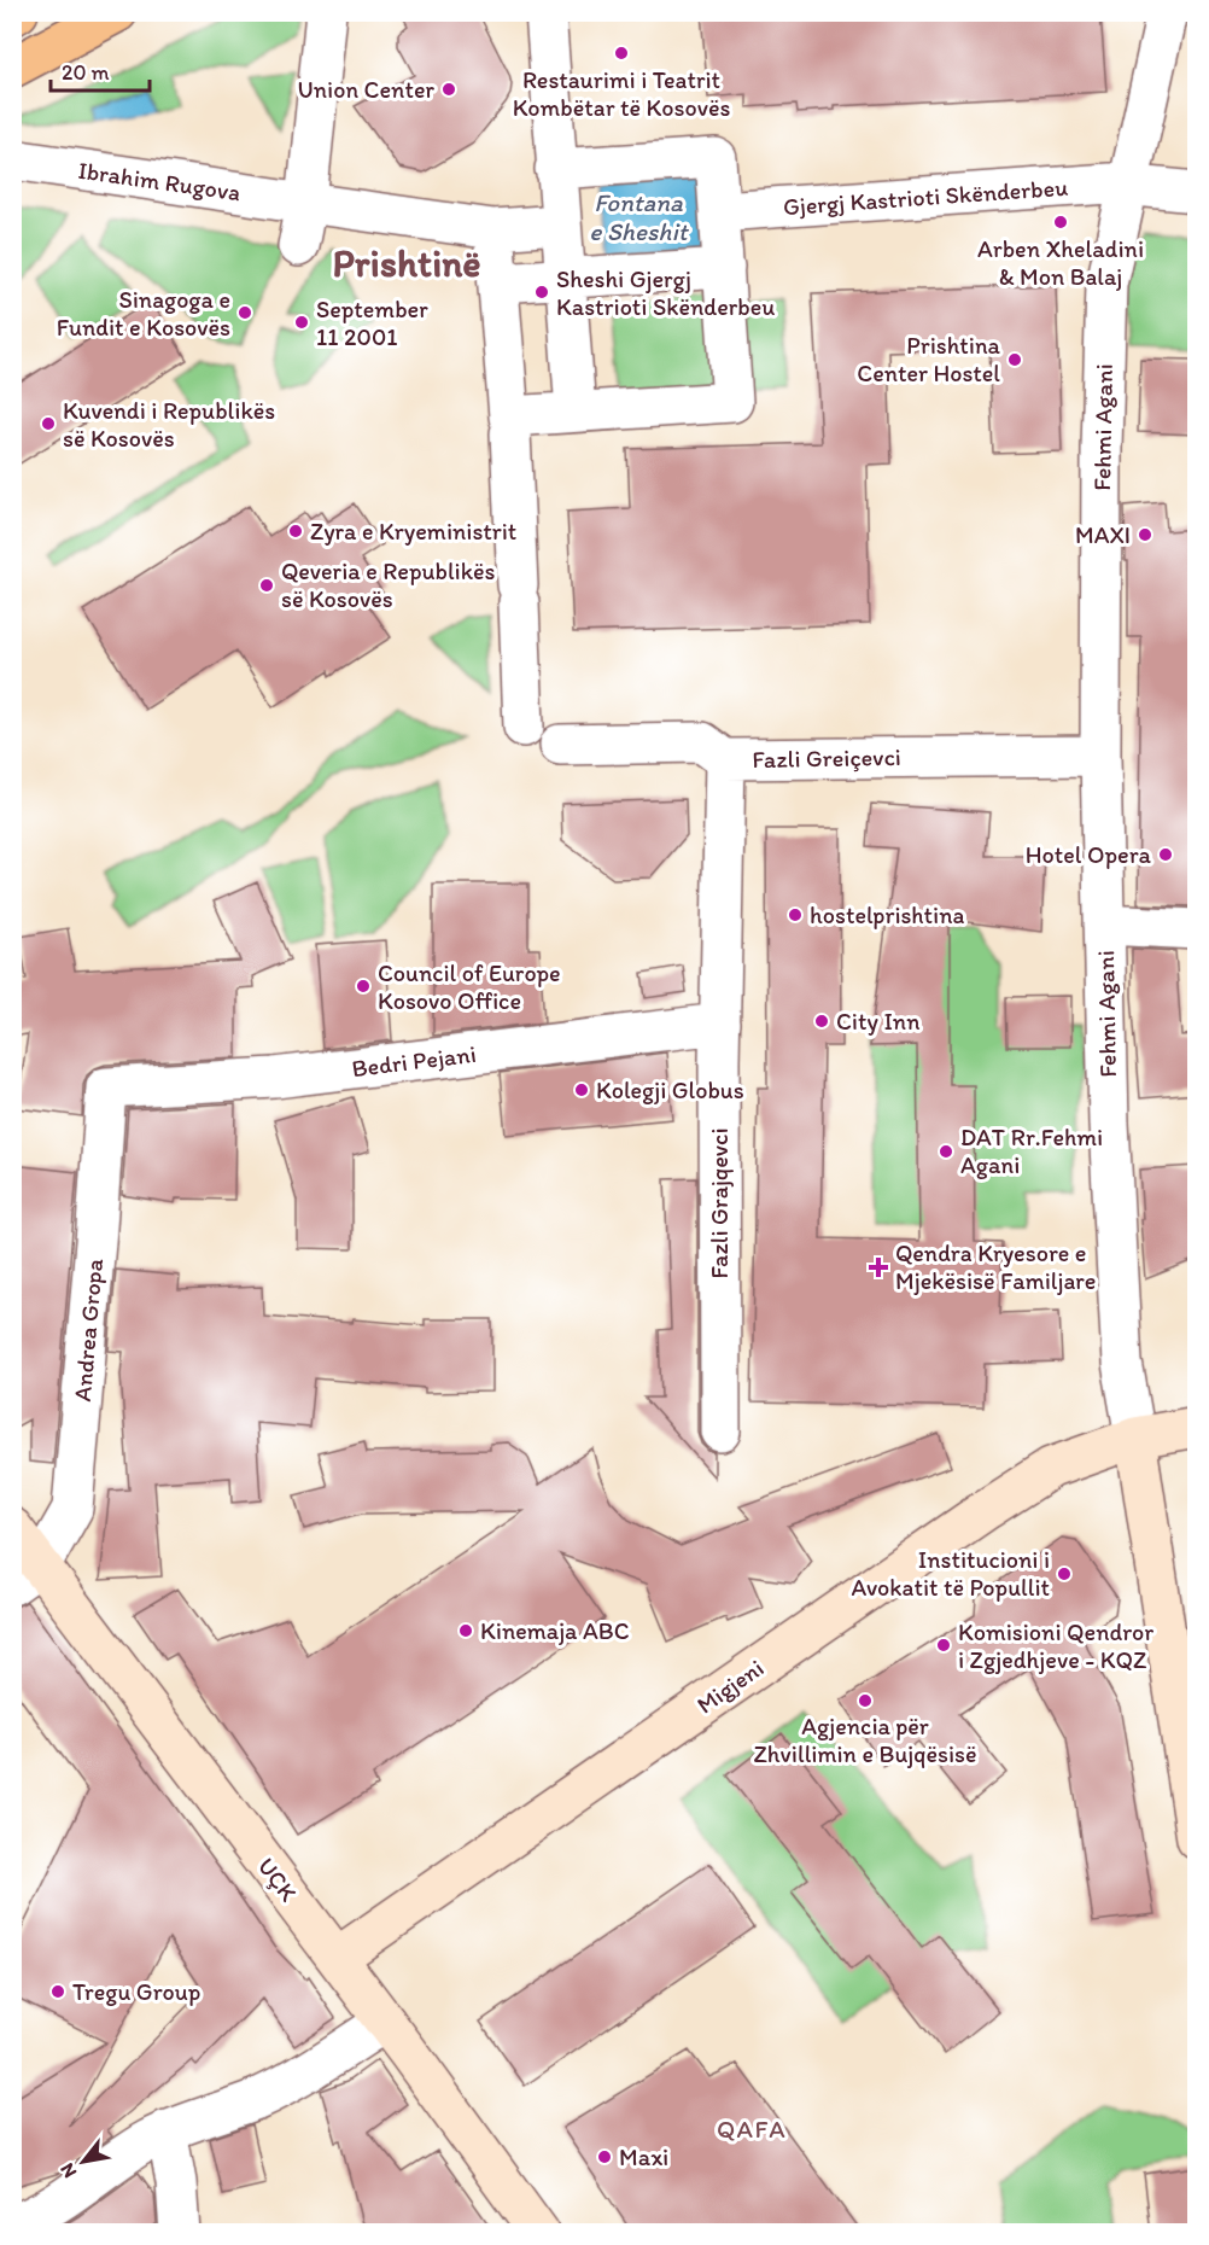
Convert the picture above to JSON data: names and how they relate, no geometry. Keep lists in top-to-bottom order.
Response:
{
  "streets": {
    "main road": ["Fehmi Agani", "Migjeni", "UÇK"],
    "street": [
      "Ibrahim Rugova",
      "Gjergj Kastrioti Skënderbeu",
      "Fazli Greiçevci",
      "Bedri Pejani",
      "Fazli Grajqevci",
      "Andrea Gropa"
    ]
  },
  "crossings": [
    ["Gjergj Kastrioti Skënderbeu", "Fehmi Agani"],
    ["Fehmi Agani", "Fazli Greiçevci"],
    ["Fehmi Agani", "Migjeni"],
    ["Fazli Greiçevci", "Fazli Grajqevci"],
    ["Bedri Pejani", "Fazli Grajqevci"],
    ["Bedri Pejani", "Andrea Gropa"],
    ["Andrea Gropa", "UÇK"],
    ["Migjeni", "UÇK"]
  ],
  "districts": ["Prishtinë", "QAFA"],
  "water": ["Fontana e Sheshit"],
  "places": {
    "other": [
      "Restaurimi i Teatrit Kombëtar të Kosovës",
      "Union Center",
      "Arben Xheladini & Mon Balaj",
      "Sheshi Gjergj Kastrioti Skënderbeu",
      "Sinagoga e Fundit e Kosovës",
      "September 11 2001",
      "Prishtina Center Hostel",
      "Kuvendi i Republikës së Kosovës",
      "Zyra e Kryeministrit",
      "MAXI",
      "Qeveria e Republikës së Kosovës",
      "Hotel Opera",
      "hostelprishtina",
      "Council of Europe Kosovo Office",
      "City Inn",
      "Kolegji Globus",
      "DAT Rr.Fehmi Agani",
      "Institucioni i Avokatit të Popullit",
      "Kinemaja ABC",
      "Komisioni Qendror i Zgjedhjeve - KQZ",
      "Agjencia për Zhvillimin e Bujqësisë",
      "Tregu Group",
      "Maxi"
    ],
    "health": ["Qendra Kryesore e Mjekësisë Familjare"]
  },
  "scale_bar": "20 m",
  "north": "bottom left"
}
